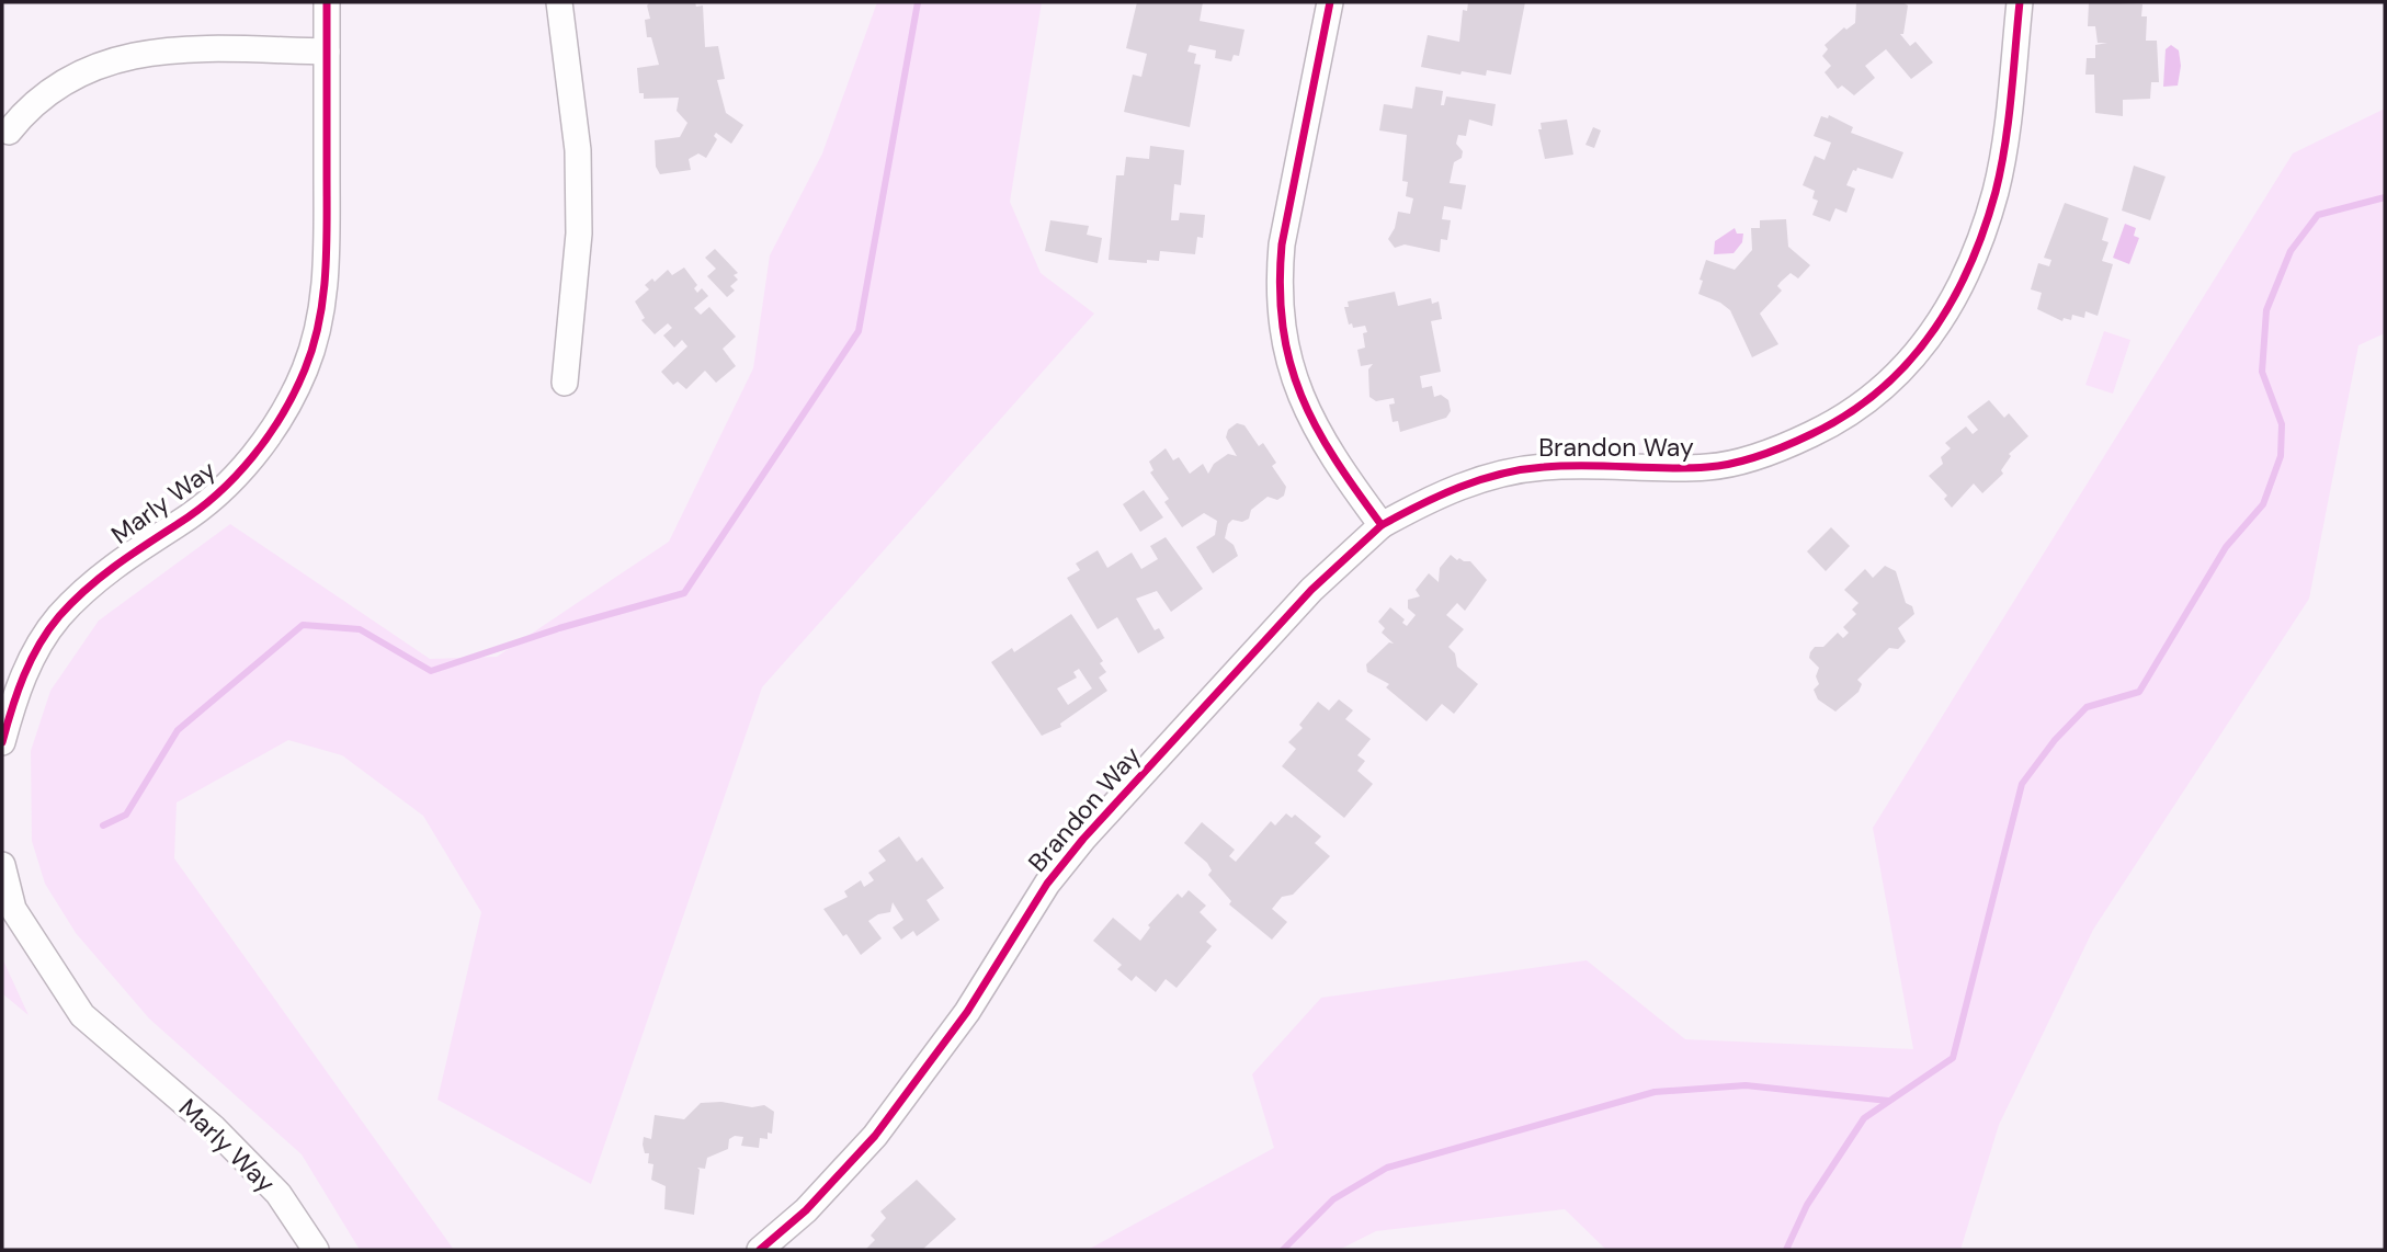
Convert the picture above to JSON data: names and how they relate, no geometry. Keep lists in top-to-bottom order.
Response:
{
  "streets": {
    "street": ["Brandon Way", "Marly Way"]
  }
}
